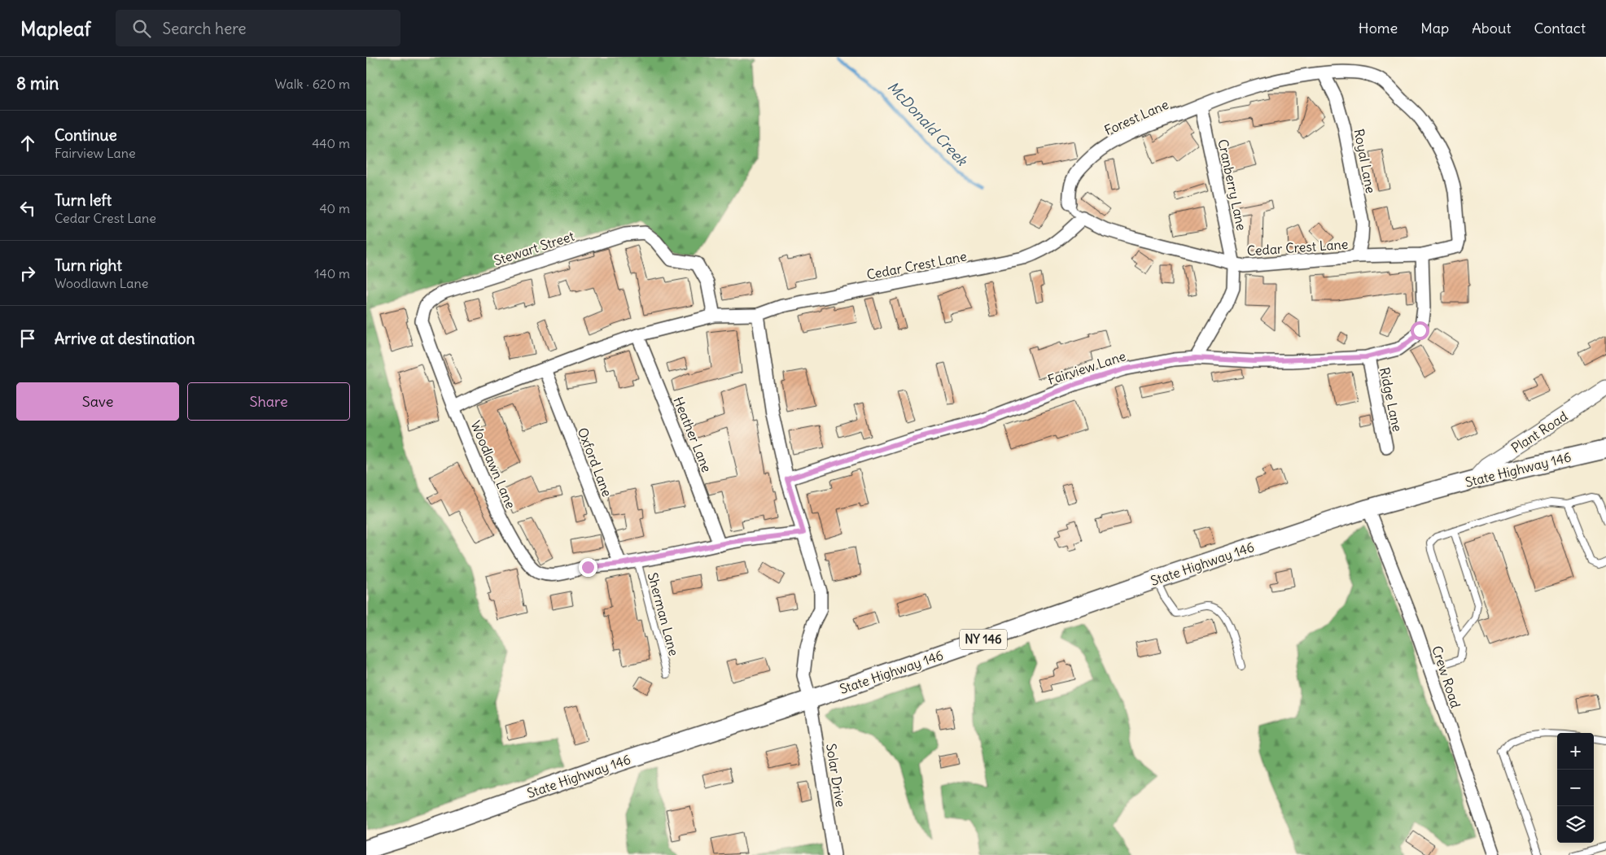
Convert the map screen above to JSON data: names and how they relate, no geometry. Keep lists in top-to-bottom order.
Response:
{
  "streets": {
    "main road": ["State Highway 146", "NY 146"],
    "street": [
      "Forest Lane",
      "Royal Lane",
      "Cranberry Lane",
      "Cedar Crest Lane",
      "Stewart Street",
      "Fairview Lane",
      "Ridge Lane",
      "Plant Road",
      "Heather Lane",
      "Oxford Lane",
      "Woodlawn Lane",
      "Crew Road",
      "Solar Drive"
    ],
    "lane": ["Sherman Lane"]
  },
  "crossings": [
    ["Forest Lane", "Royal Lane"],
    ["Forest Lane", "Cranberry Lane"],
    ["Forest Lane", "Cedar Crest Lane"],
    ["Royal Lane", "Cedar Crest Lane"],
    ["Cranberry Lane", "Cedar Crest Lane"],
    ["Cranberry Lane", "Fairview Lane"],
    ["Cedar Crest Lane", "Fairview Lane"],
    ["Stewart Street", "Woodlawn Lane"],
    ["Fairview Lane", "Ridge Lane"],
    ["Plant Road", "State Highway 146"],
    ["Heather Lane", "Woodlawn Lane"],
    ["Oxford Lane", "Woodlawn Lane"],
    ["Woodlawn Lane", "Sherman Lane"],
    ["State Highway 146", "Crew Road"],
    ["State Highway 146", "Solar Drive"]
  ],
  "water": ["McDonald Creek"],
  "page": {
    "header": "Mapleaf",
    "search": "Search here",
    "nav": [
      "Home",
      "Map",
      "About",
      "Contact"
    ],
    "heading": ["8 min", "Walk · 620 m"],
    "list": [
      ["Continue", "Fairview Lane", "440 m"],
      ["Turn left", "Cedar Crest Lane", "40 m"],
      ["Turn right", "Woodlawn Lane", "140 m"],
      "Arrive at destination"
    ],
    "buttons": ["Save", "Share"],
    "map_buttons": ["+", "−"]
  }
}
